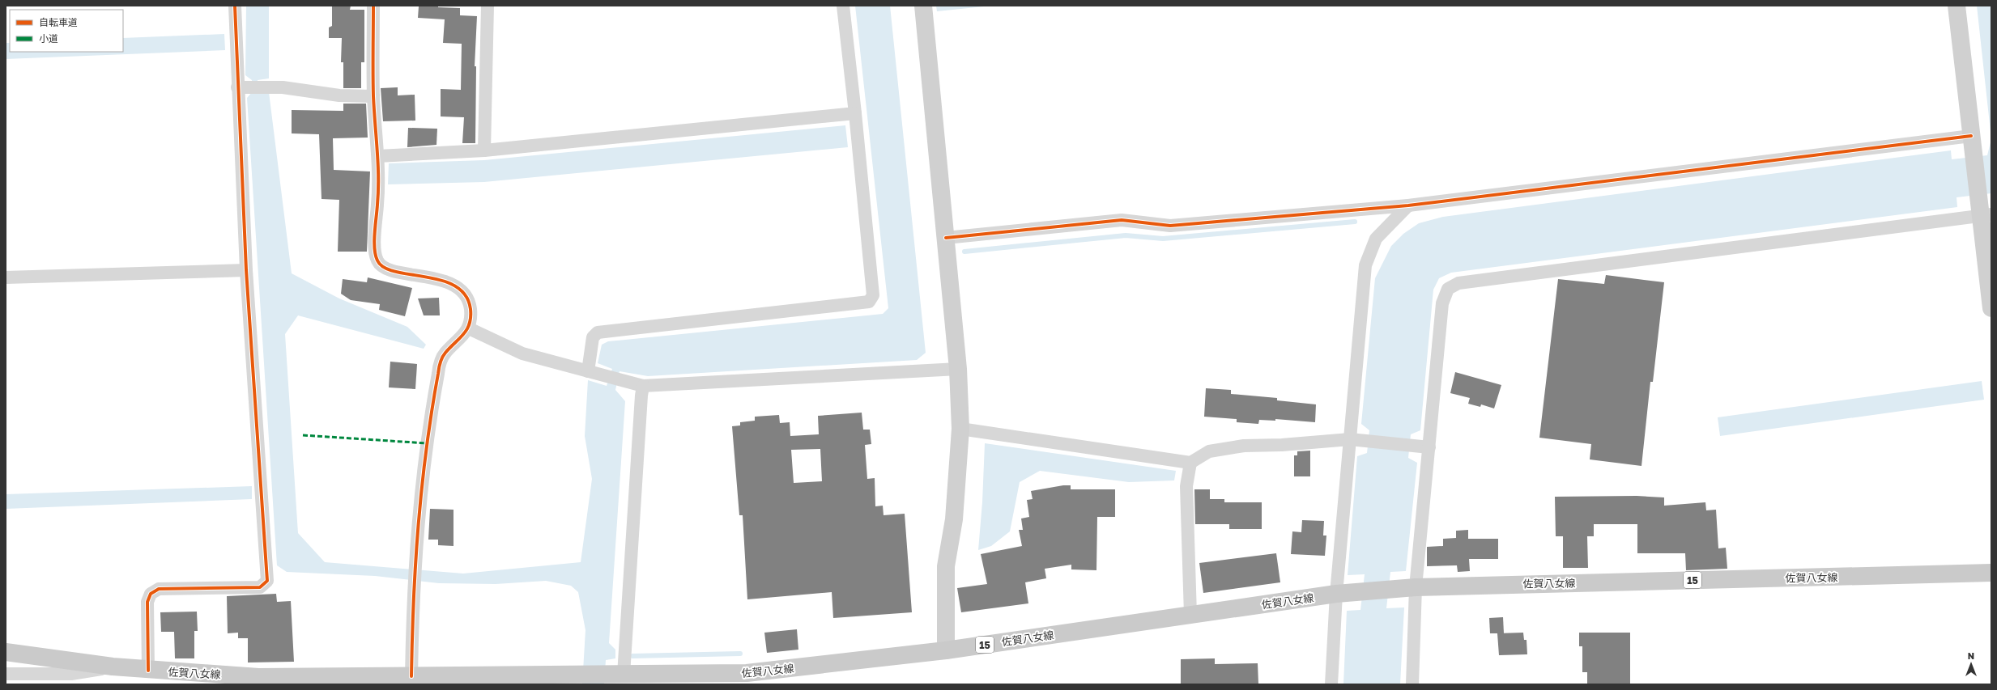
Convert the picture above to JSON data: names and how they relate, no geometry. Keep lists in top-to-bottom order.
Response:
{
  "streets": {
    "main road": ["佐賀八女線", "15"]
  },
  "legend": ["自転車道", "小道"],
  "north": "top"
}
